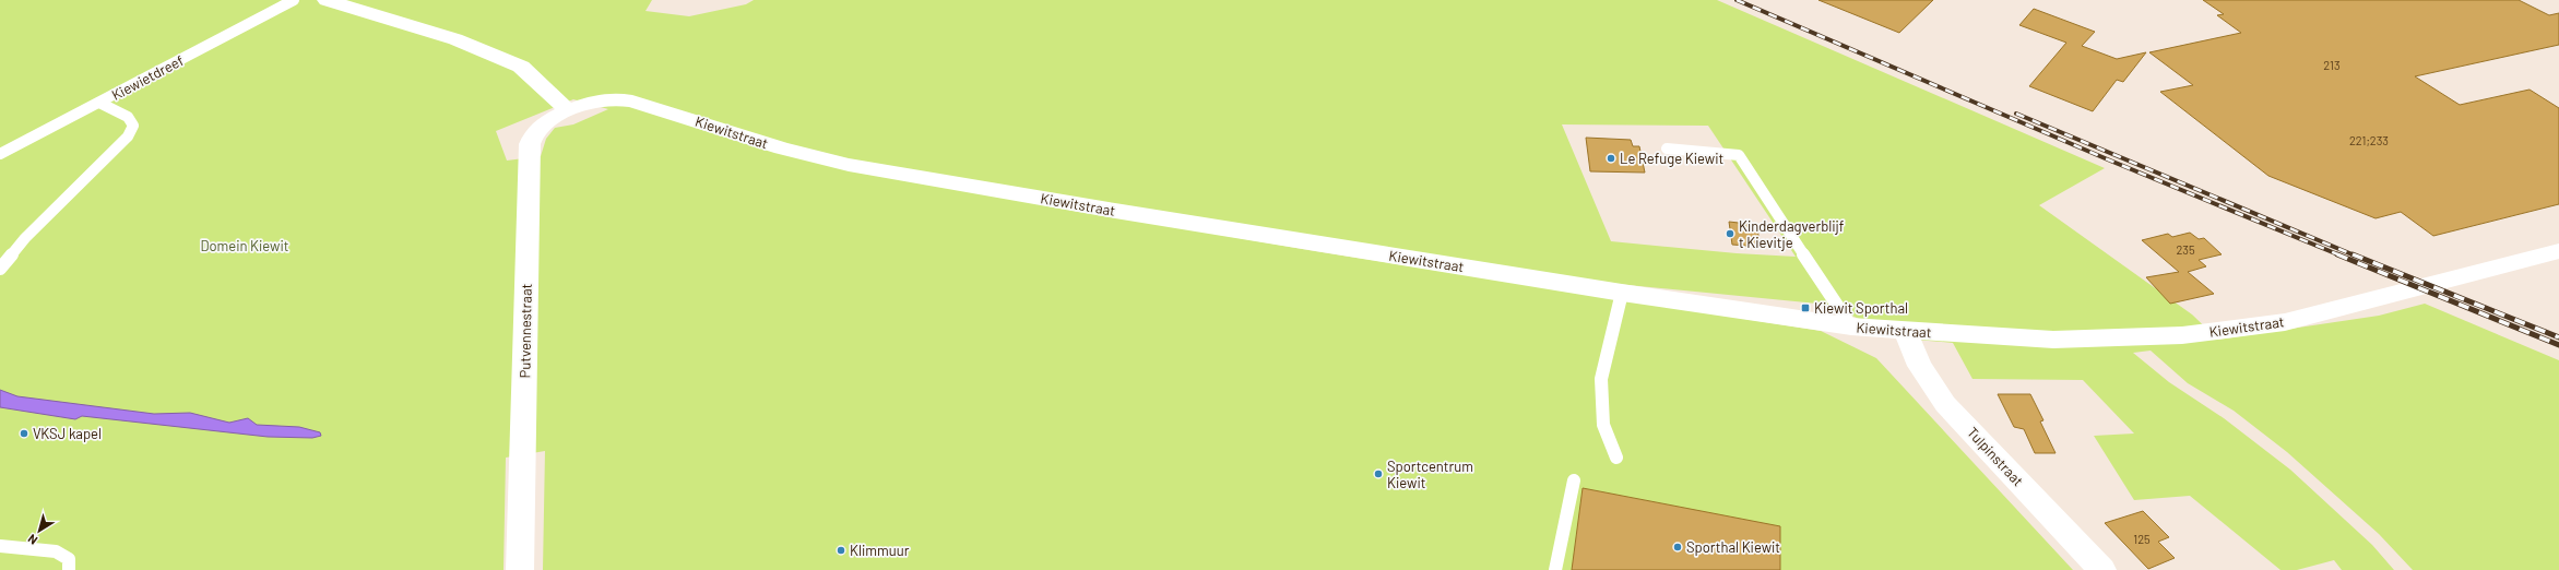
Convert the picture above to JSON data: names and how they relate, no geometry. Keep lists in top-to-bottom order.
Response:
{
  "streets": {
    "street": ["Kiewitstraat", "Putvennestraat", "Tulpinstraat"],
    "lane": ["Kiewietdreef"]
  },
  "crossings": [
    ["Kiewitstraat", "Putvennestraat"],
    ["Kiewitstraat", "Tulpinstraat"]
  ],
  "parks": ["Domein Kiewit"],
  "places": {
    "other": [
      "Le Refuge Kiewit",
      "Kinderdagverblijf t Kievitje",
      "VKSJ kapel",
      "Sportcentrum Kiewit",
      "Sporthal Kiewit",
      "Klimmuur"
    ],
    "transit": ["Kiewit Sporthal"]
  },
  "house_numbers": [
    "213",
    "221;233",
    "235",
    "125"
  ],
  "north": "bottom left"
}
